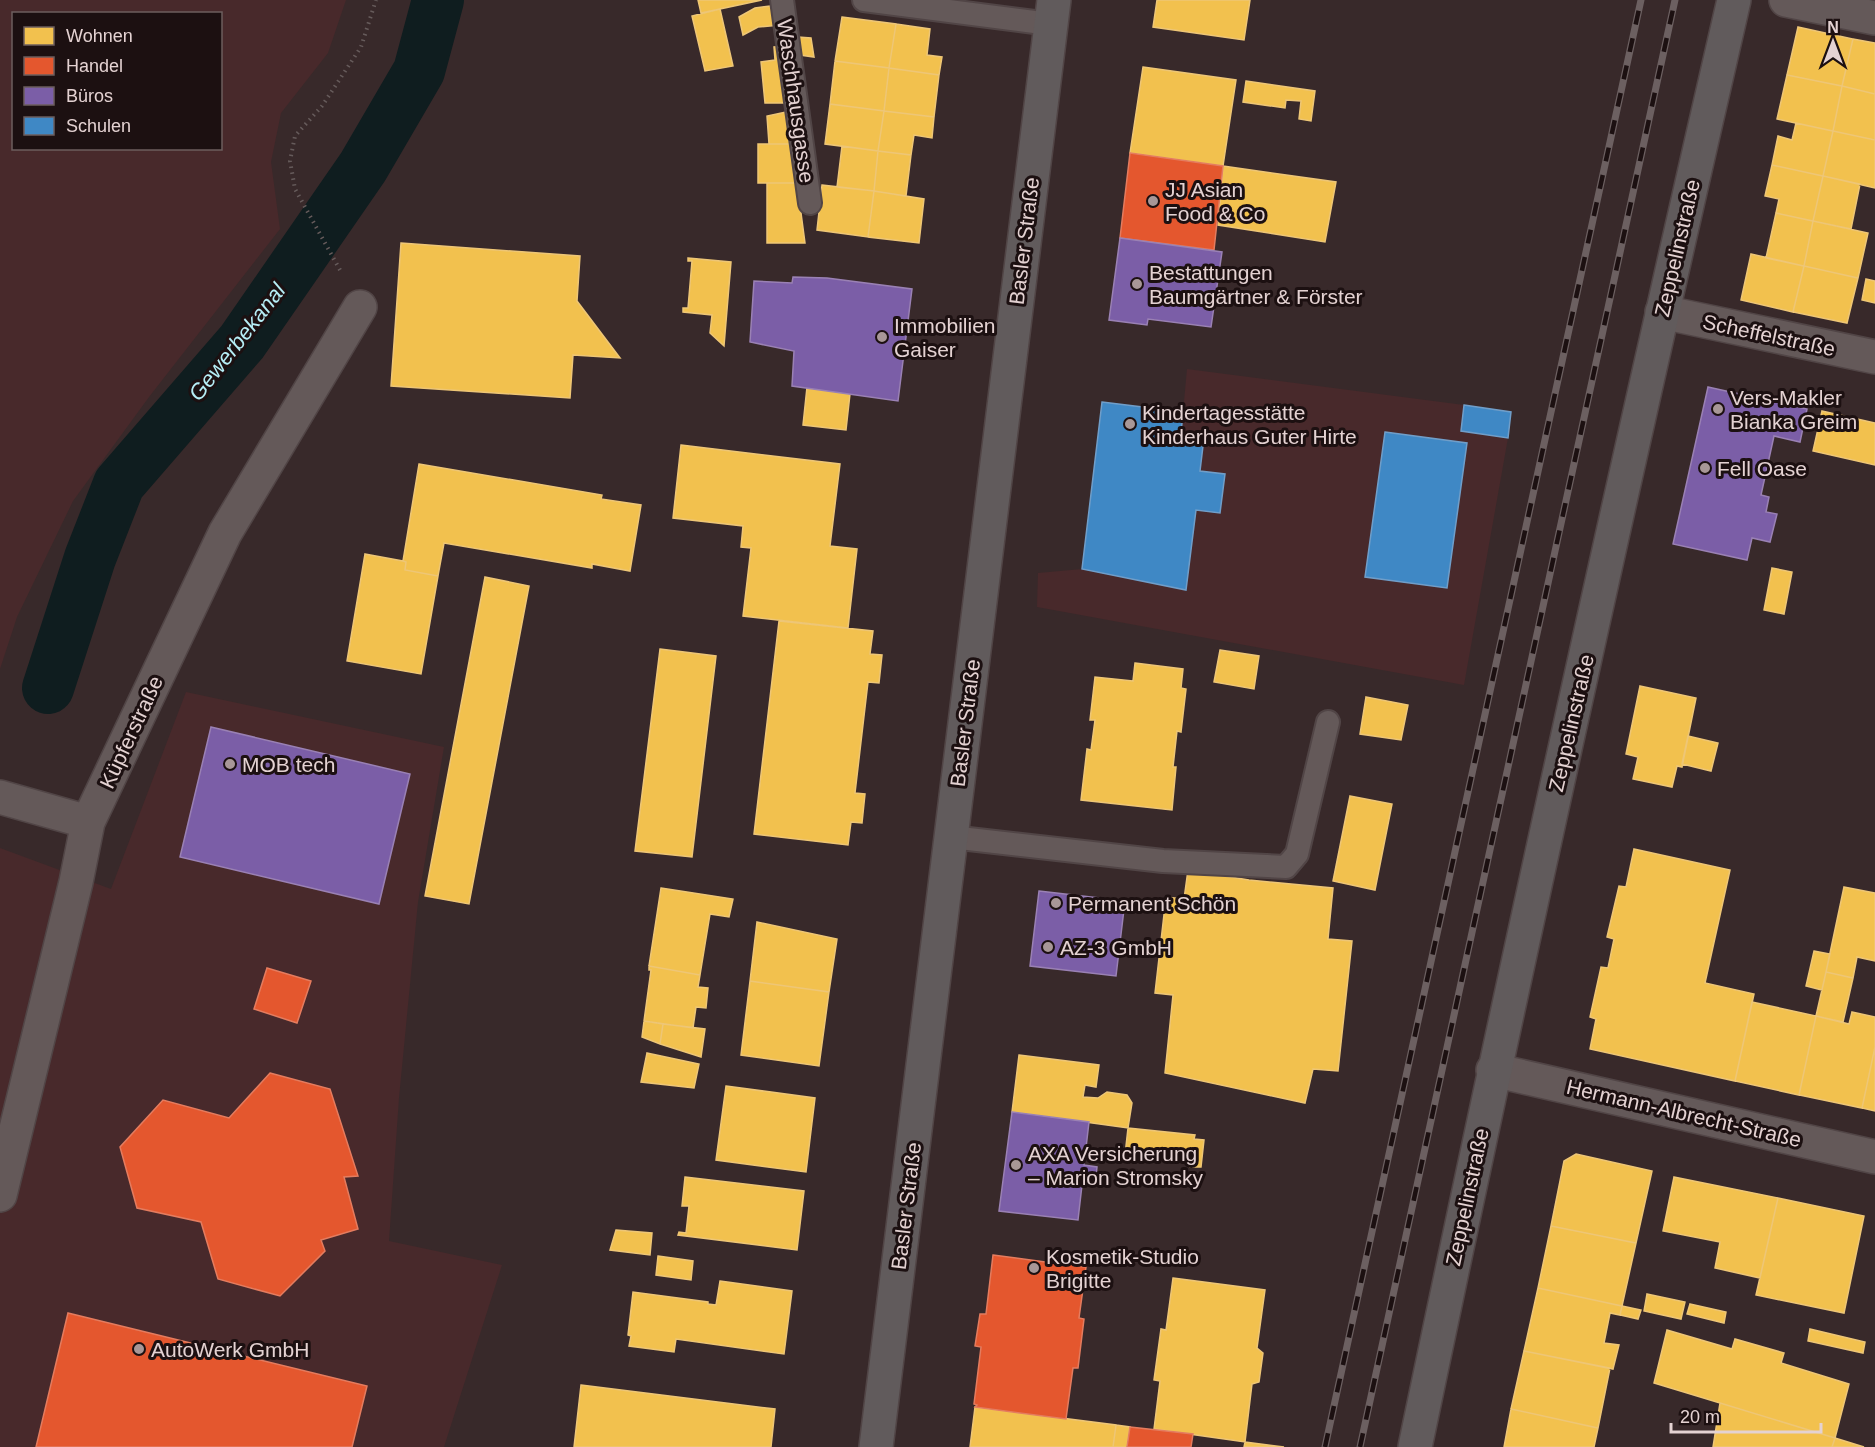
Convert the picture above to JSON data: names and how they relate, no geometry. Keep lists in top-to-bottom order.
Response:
{
  "streets": {
    "main road": ["Basler Straße", "Zeppelinstraße"],
    "street": ["Scheffelstraße", "Küpferstraße", "Hermann-Albrecht-Straße"],
    "lane": ["Waschhausgasse"]
  },
  "crossings": [
    ["Zeppelinstraße", "Scheffelstraße"],
    ["Zeppelinstraße", "Hermann-Albrecht-Straße"]
  ],
  "water": ["Gewerbekanal"],
  "places": [
    "JJ Asian Food & Co",
    "Bestattungen Baumgärtner & Förster",
    "Immobilien Gaiser",
    "Vers-Makler Bianka Greim",
    "Kindertagesstätte Kinderhaus Guter Hirte",
    "Fell Oase",
    "MOB tech",
    "Permanent Schön",
    "AZ-3 GmbH",
    "AXA Versicherung – Marion Stromsky",
    "Kosmetik-Studio Brigitte",
    "AutoWerk GmbH"
  ],
  "legend": [
    "Wohnen",
    "Handel",
    "Büros",
    "Schulen"
  ],
  "scale_bar": "20 m",
  "north": "top"
}
